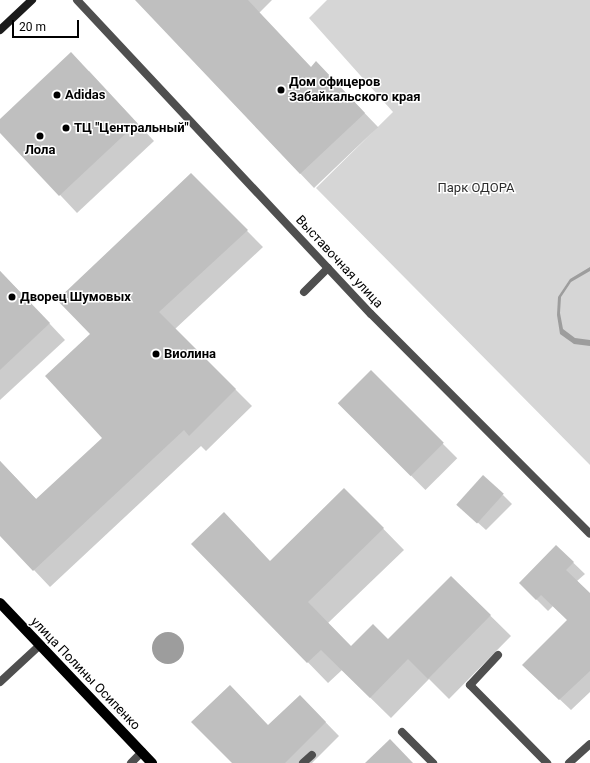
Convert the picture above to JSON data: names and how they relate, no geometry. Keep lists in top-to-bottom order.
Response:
{
  "streets": {
    "main road": ["улица Полины Осипенко"],
    "street": ["Выставочная улица"]
  },
  "parks": ["Парк ОДОРА"],
  "places": [
    "Дом офицеров Забайкальского края",
    "Adidas",
    "ТЦ \"Центральный\"",
    "Лола",
    "Дворец Шумовых",
    "Виолина"
  ],
  "scale_bar": "20 m"
}
